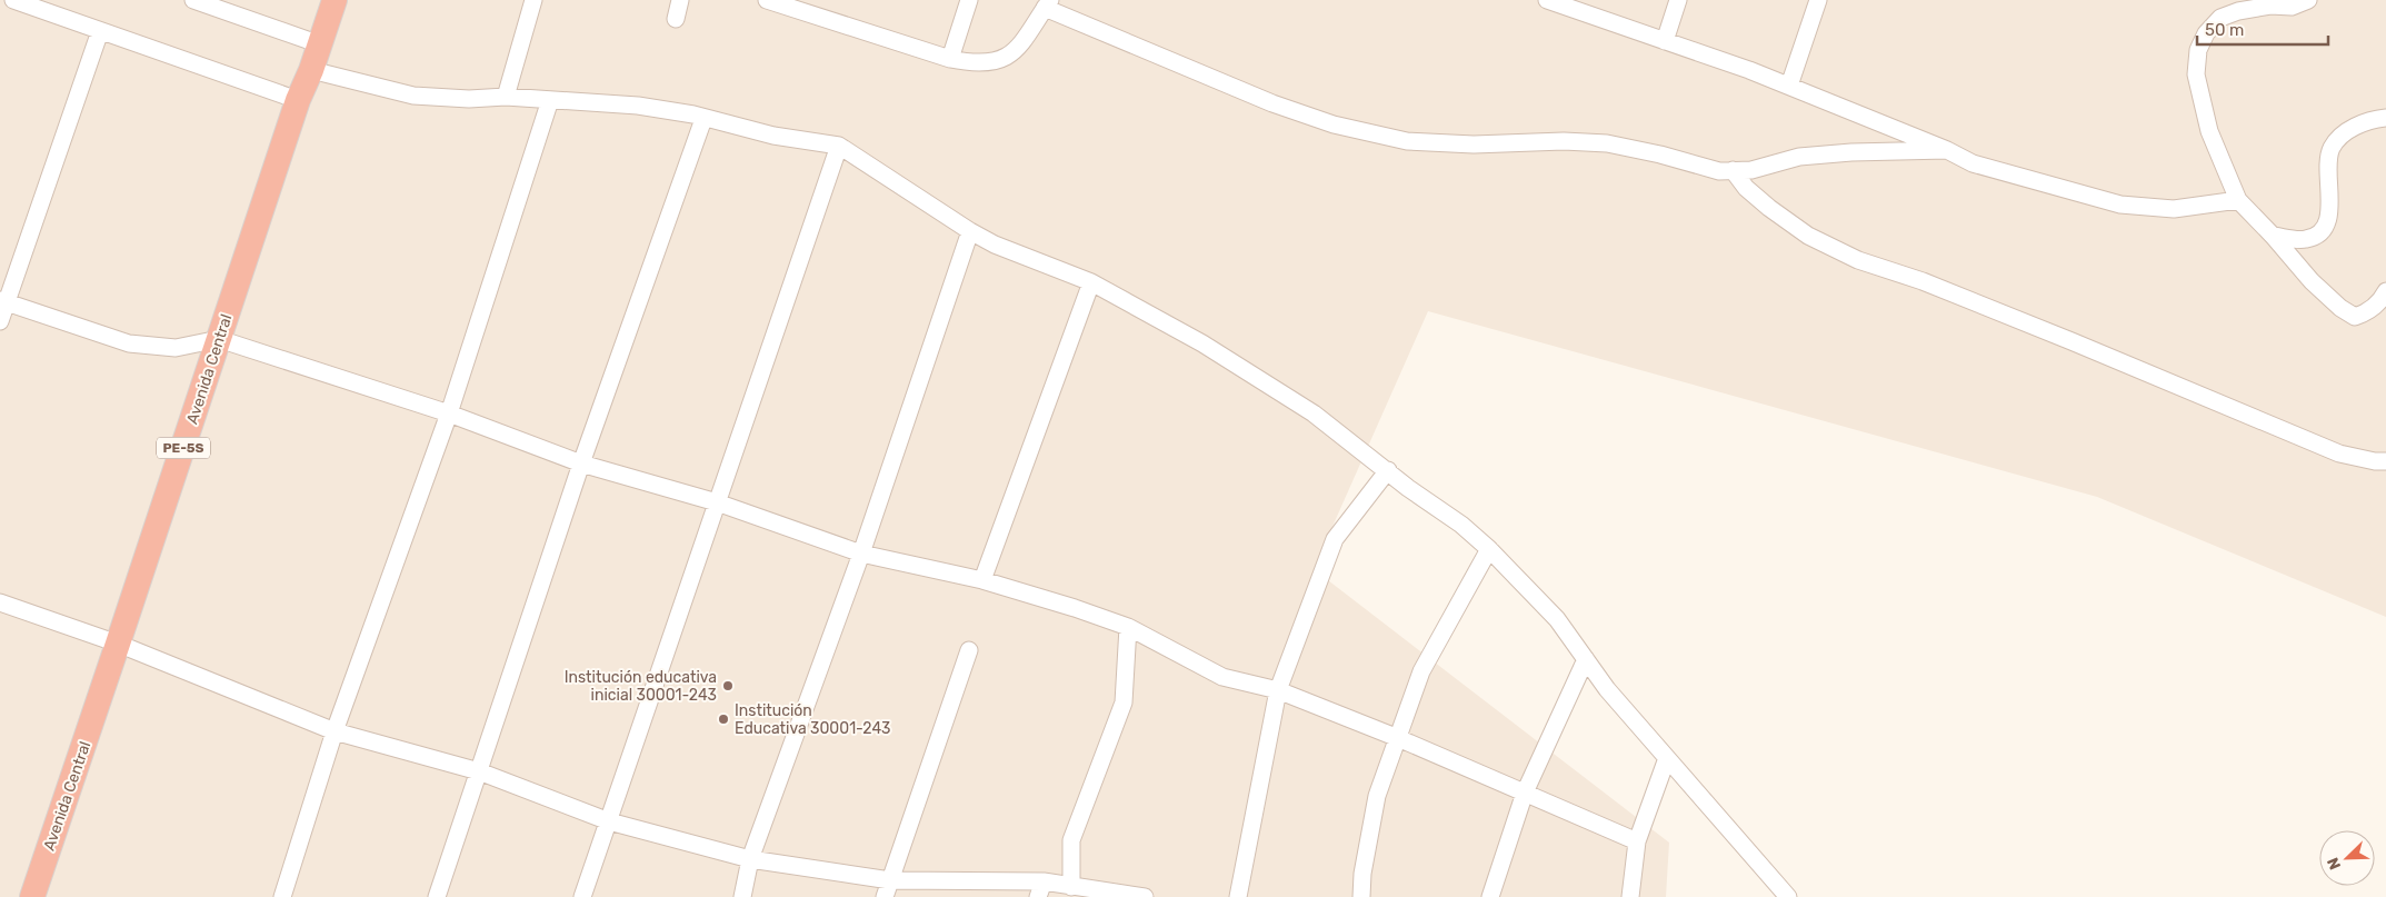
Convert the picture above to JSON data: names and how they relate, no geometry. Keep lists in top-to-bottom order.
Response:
{
  "streets": {
    "highway": ["Avenida Central", "PE-5S"]
  },
  "places": ["Institución educativa inicial 30001-243", "Institución Educativa 30001-243"],
  "scale_bar": "50 m",
  "north": "bottom left"
}
